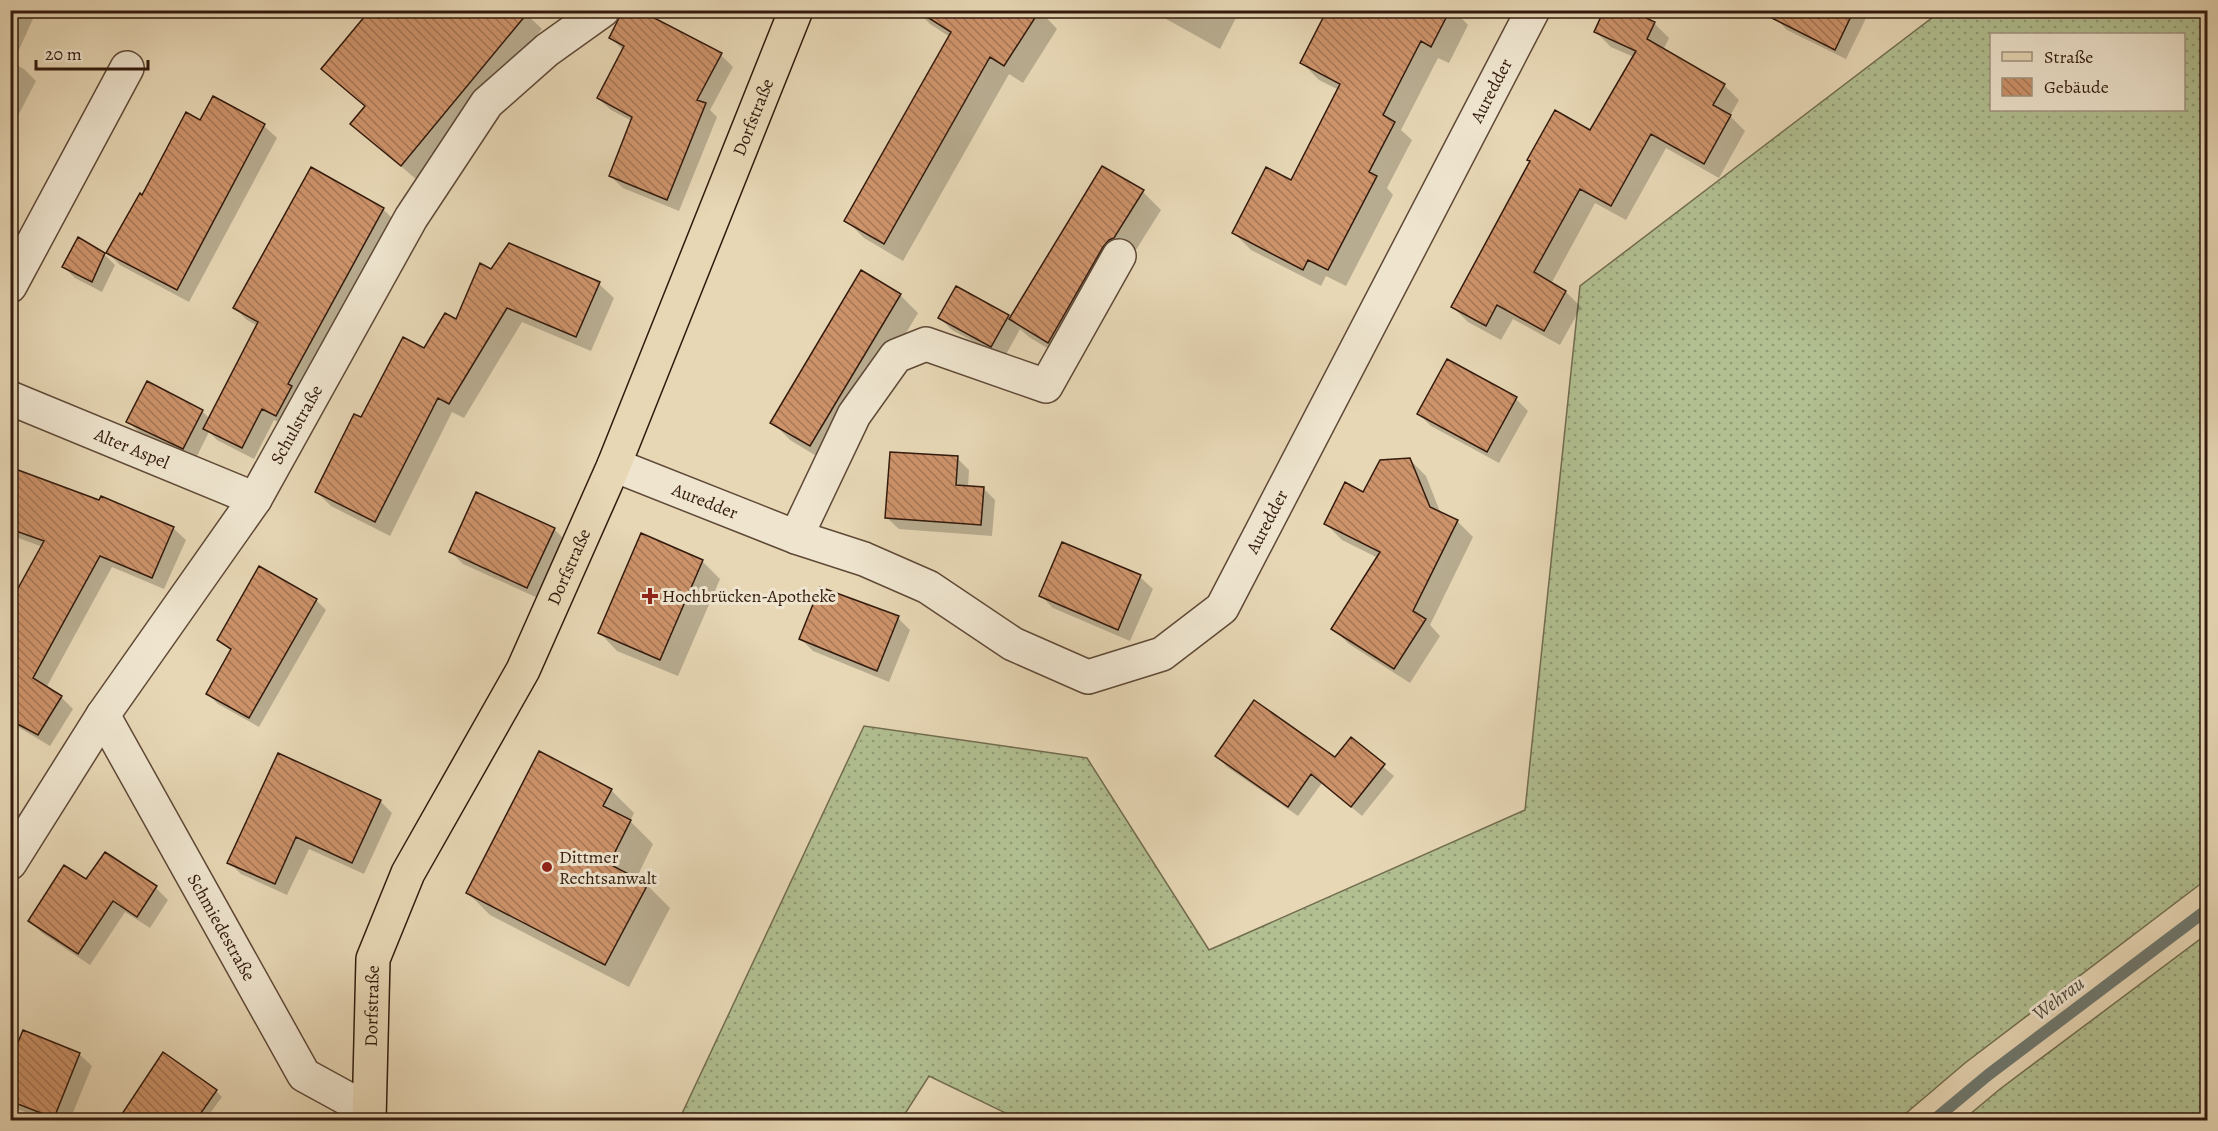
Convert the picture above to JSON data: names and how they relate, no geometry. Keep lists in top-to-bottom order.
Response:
{
  "streets": {
    "main road": ["Dorfstraße"],
    "street": [
      "Auredder",
      "Schulstraße",
      "Alter Aspel",
      "Schmiedestraße"
    ]
  },
  "crossings": [
    ["Auredder", "Dorfstraße"],
    ["Dorfstraße", "Schmiedestraße"],
    ["Schulstraße", "Alter Aspel"],
    ["Schulstraße", "Schmiedestraße"]
  ],
  "water": ["Wehrau"],
  "places": {
    "health": ["Hochbrücken-Apotheke"],
    "other": ["Dittmer Rechtsanwalt"]
  },
  "legend": ["Straße", "Gebäude"],
  "scale_bar": "20 m"
}
